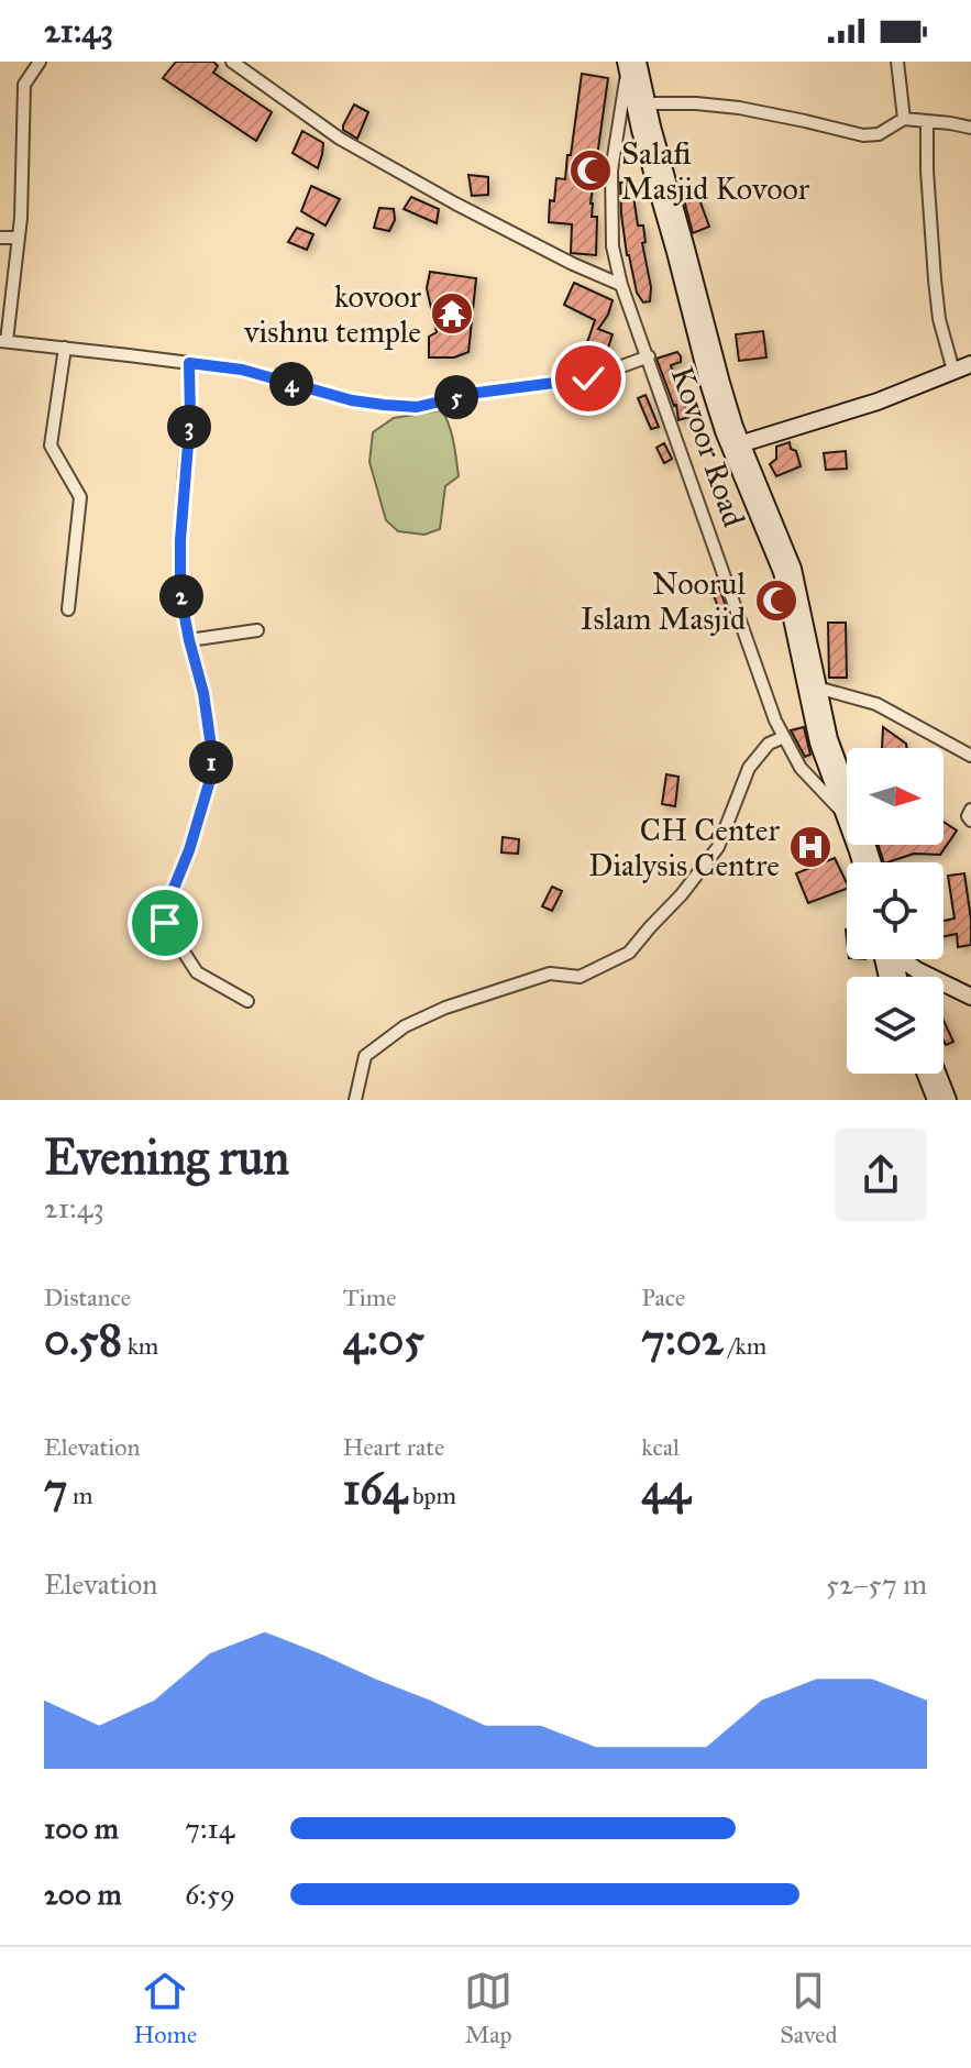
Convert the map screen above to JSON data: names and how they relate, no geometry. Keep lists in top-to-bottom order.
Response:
{
  "streets": {
    "street": ["Kovoor Road"]
  },
  "places": {
    "mosque": ["Salafi Masjid Kovoor", "Noorul Islam Masjid"],
    "temple": ["kovoor vishnu temple"],
    "hospital": ["CH Center Dialysis Centre"]
  },
  "north": "right",
  "page": {
    "status": "21:43",
    "pins": [
      "4",
      "5",
      "3",
      "2",
      "1"
    ],
    "heading": ["Evening run", "21:43"],
    "stats": [
      ["Distance", "0.58 km"],
      ["Time", "4:05"],
      ["Pace", "7:02 /km"],
      ["Elevation", "7 m"],
      ["Heart rate", "164 bpm"],
      ["kcal", "44"]
    ],
    "chart": ["Elevation", "52–57 m"],
    "list": [
      {
        "name": "100 m",
        "note": "7:14"
      },
      {
        "name": "200 m",
        "note": "6:59"
      }
    ],
    "tabs": ["Home", "Map", "Saved"]
  }
}
